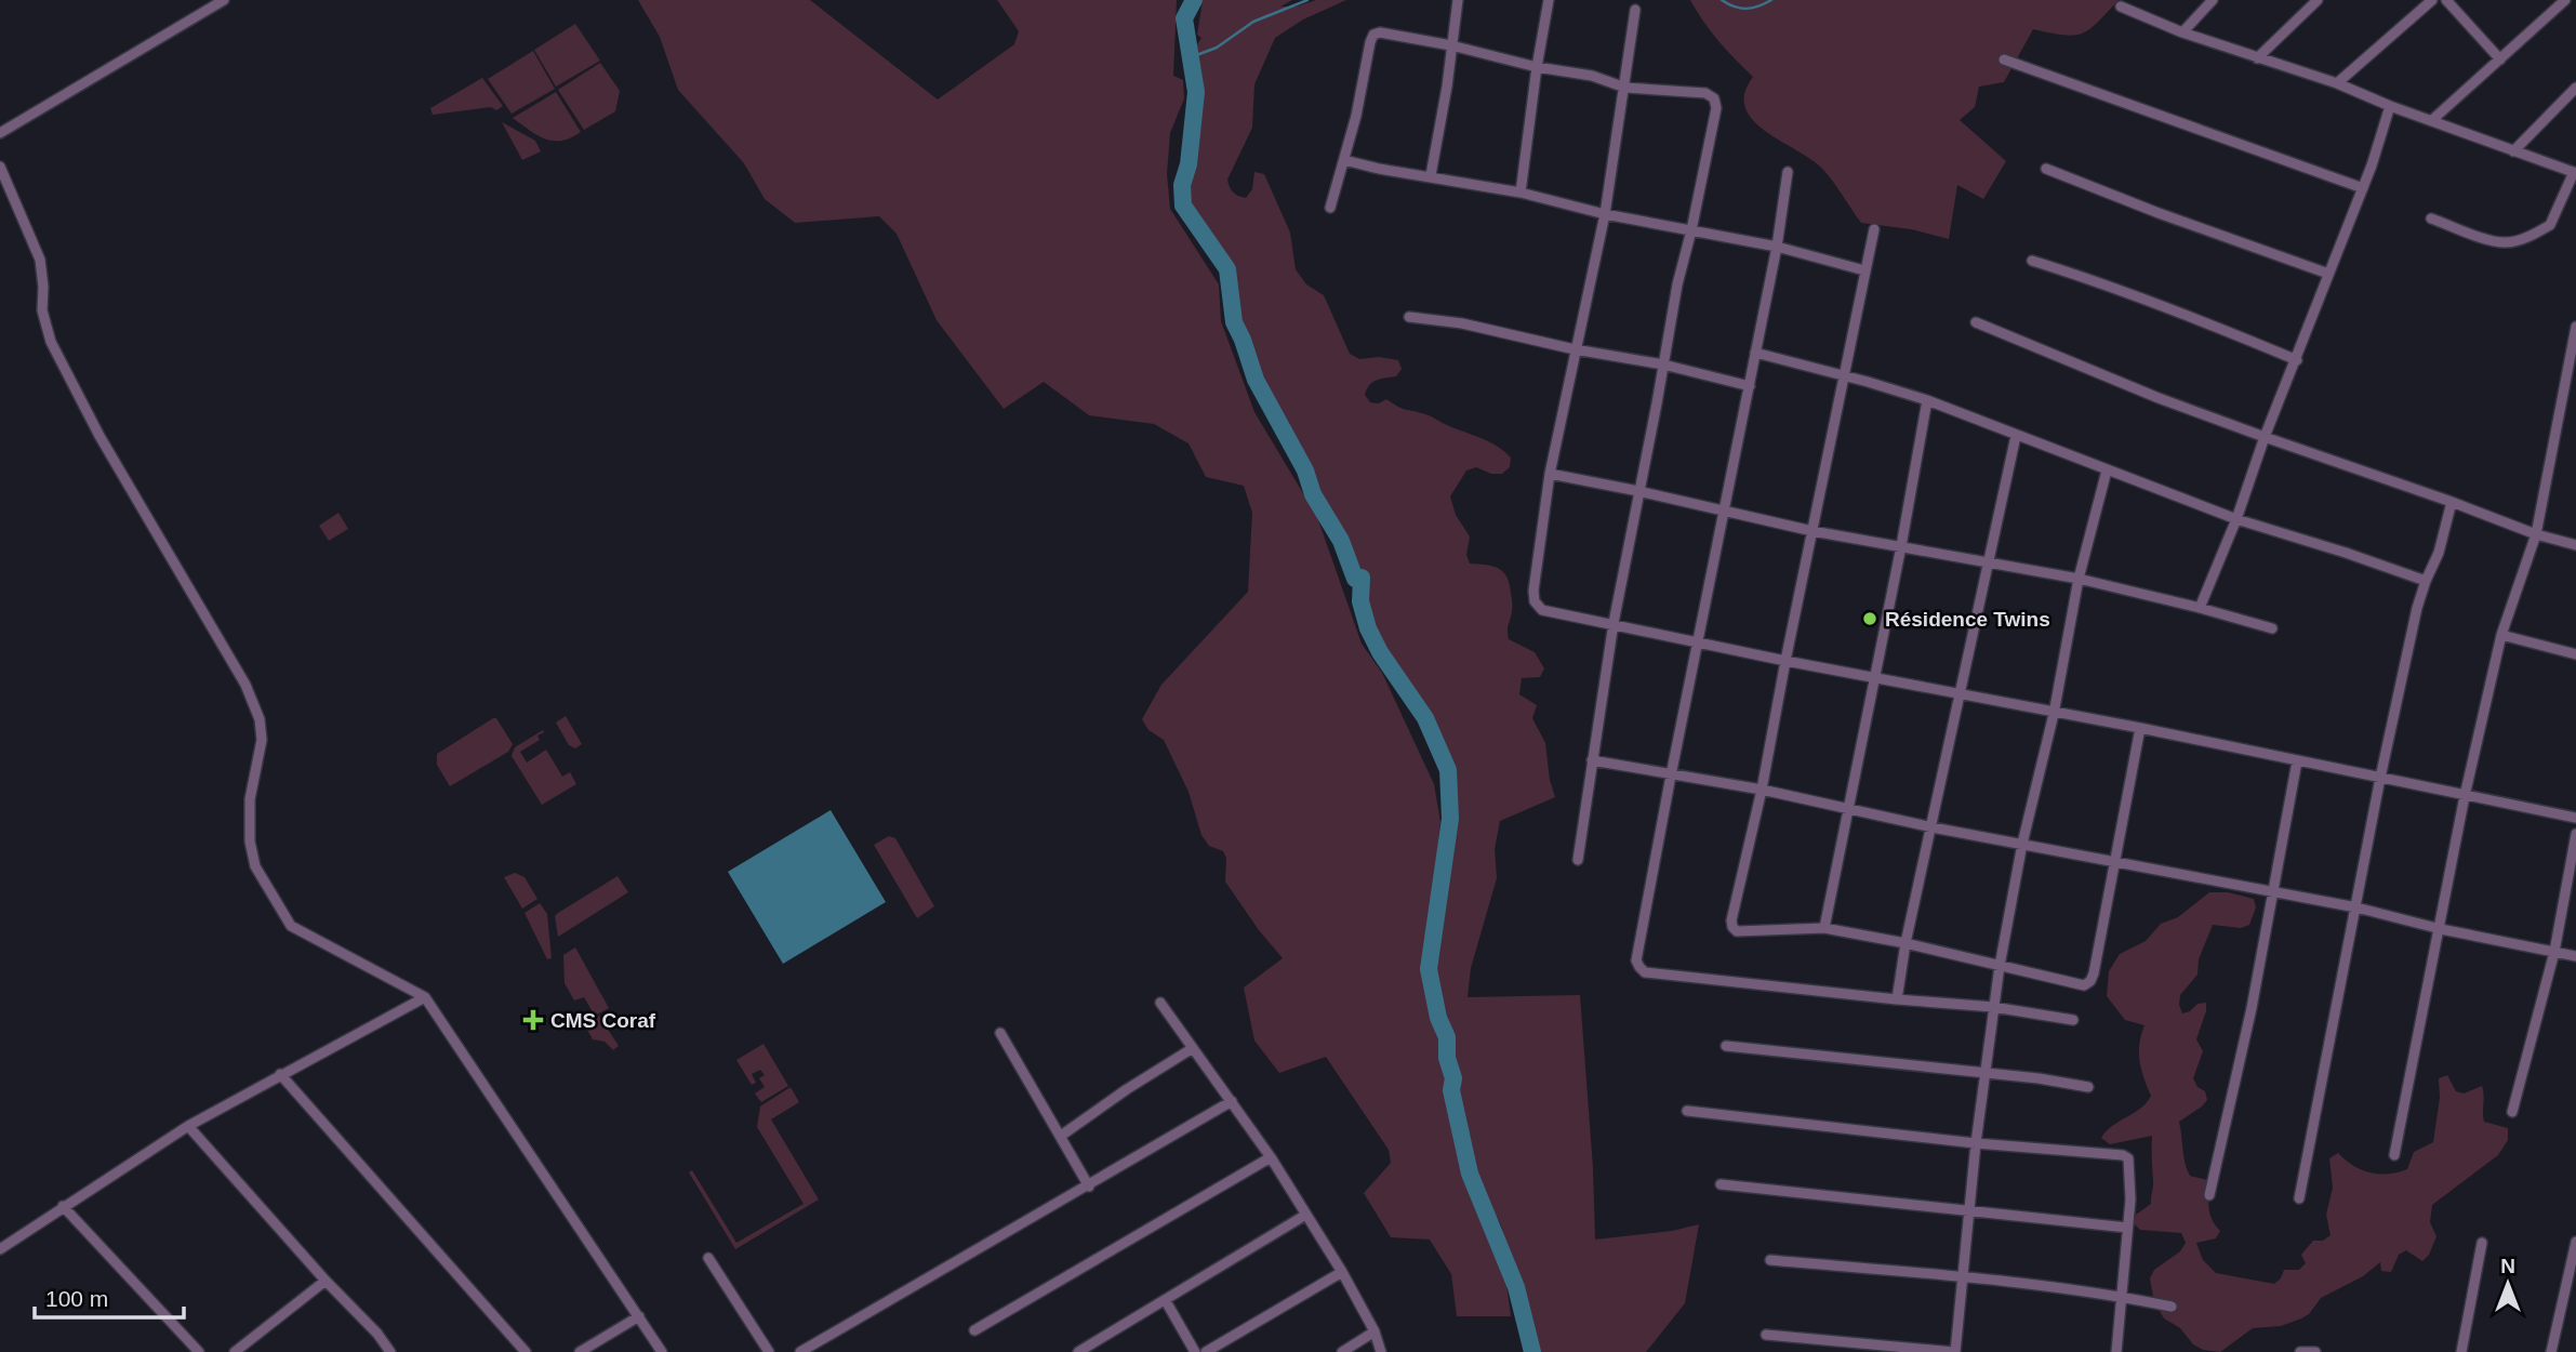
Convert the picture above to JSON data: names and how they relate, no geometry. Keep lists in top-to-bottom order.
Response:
{
  "places": {
    "other": ["Résidence Twins"],
    "health": ["CMS Coraf"]
  },
  "scale_bar": "100 m",
  "north": "top"
}
